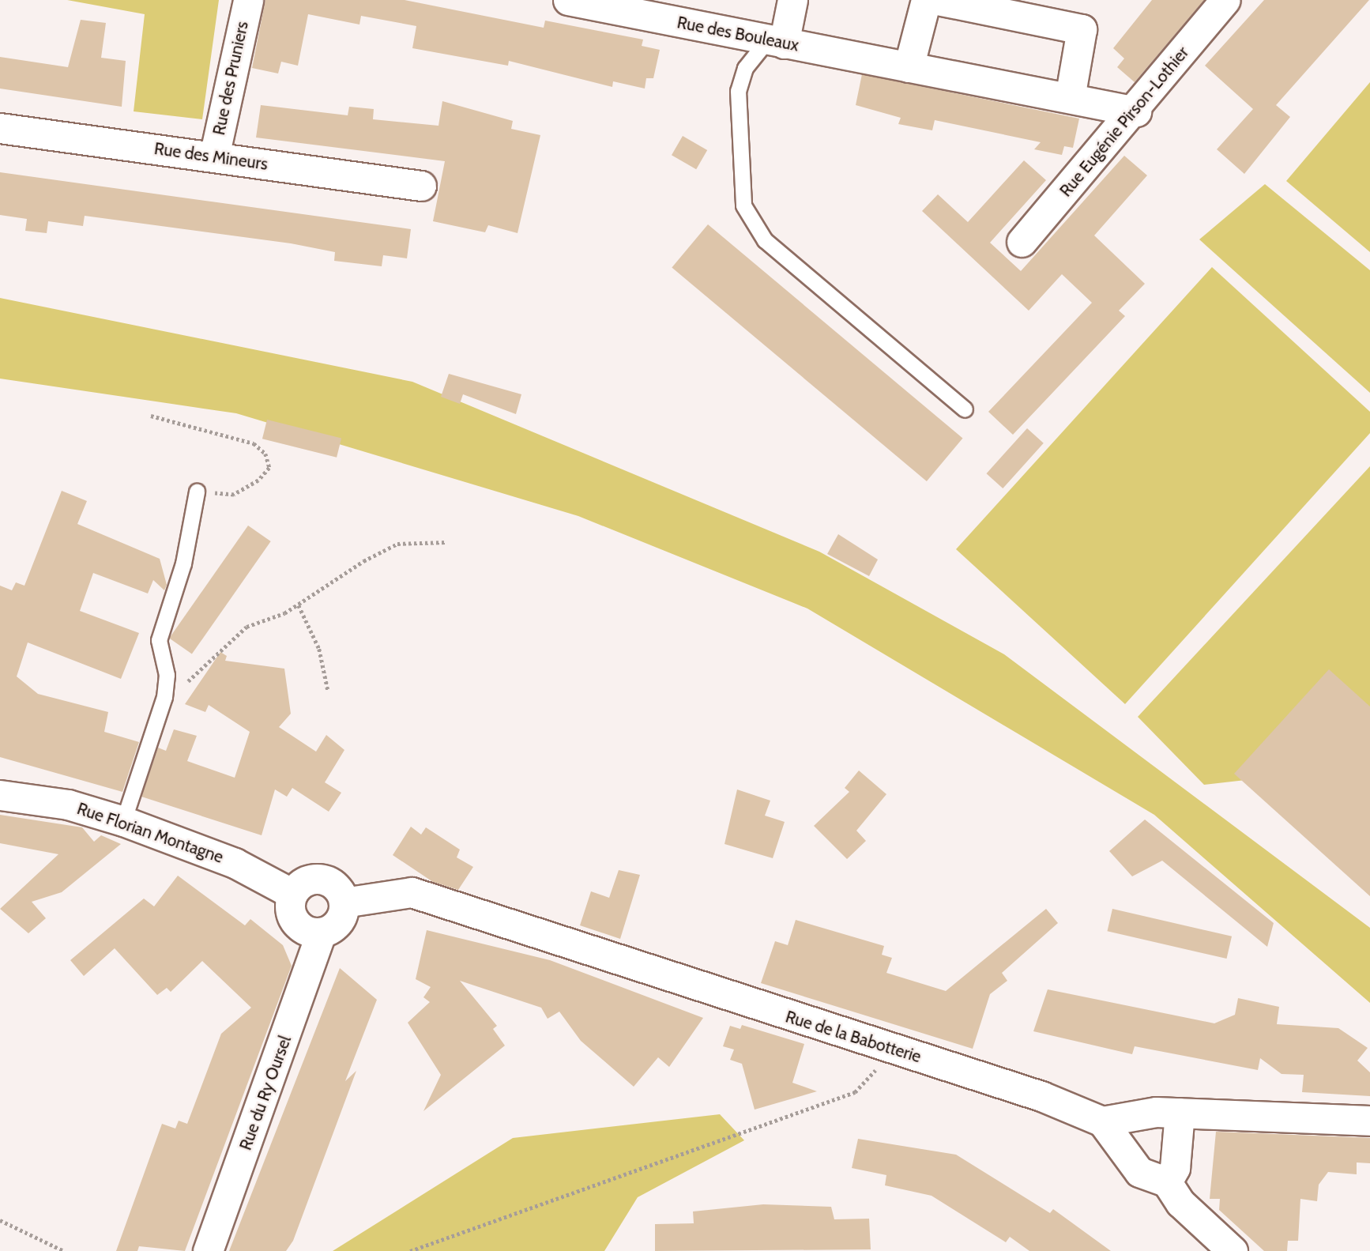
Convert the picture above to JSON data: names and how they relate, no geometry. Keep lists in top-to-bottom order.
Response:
{
  "streets": {
    "street": [
      "Rue des Bouleaux",
      "Rue des Pruniers",
      "Rue Eugénie Pirson-Lothier",
      "Rue des Mineurs",
      "Rue Florian Montagne",
      "Rue de la Babotterie",
      "Rue du Ry Oursel"
    ]
  },
  "crossings": [
    ["Rue des Bouleaux", "Rue Eugénie Pirson-Lothier"],
    ["Rue des Pruniers", "Rue des Mineurs"],
    ["Rue Florian Montagne", "Rue de la Babotterie"],
    ["Rue Florian Montagne", "Rue du Ry Oursel"],
    ["Rue de la Babotterie", "Rue du Ry Oursel"]
  ]
}
